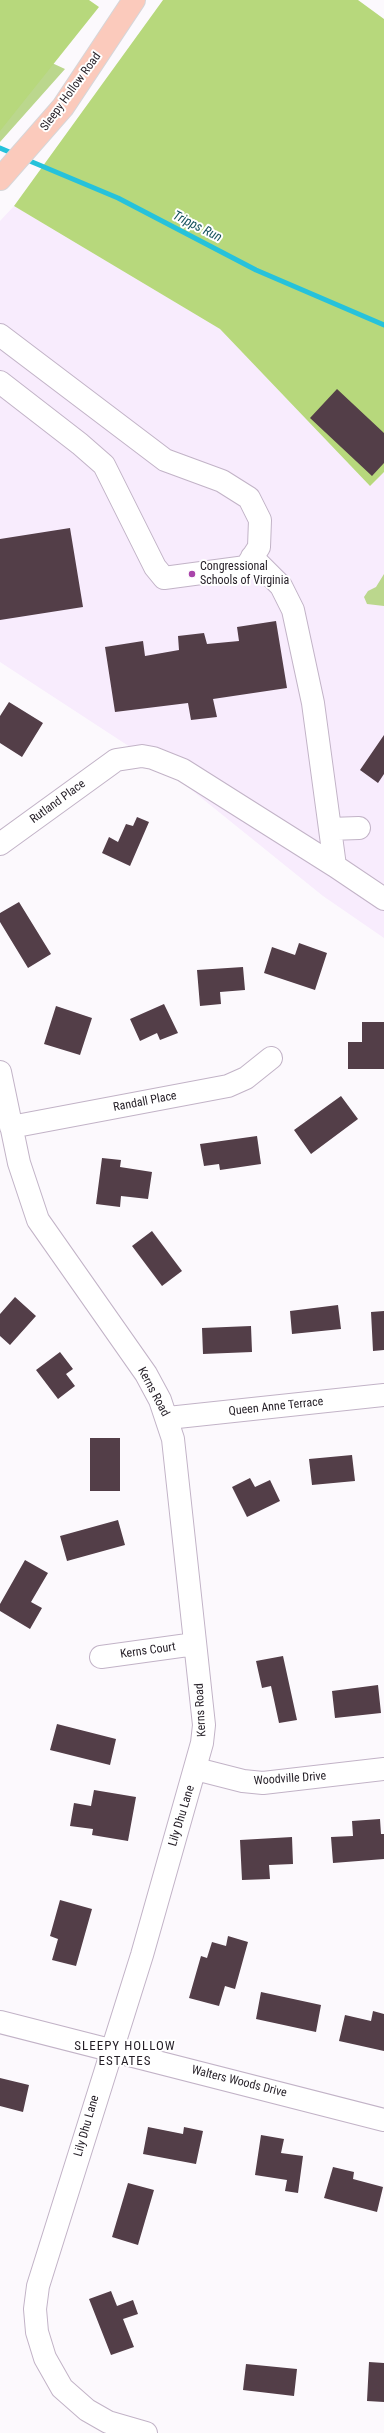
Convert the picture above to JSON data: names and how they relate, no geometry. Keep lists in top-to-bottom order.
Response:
{
  "streets": {
    "main road": ["Sleepy Hollow Road"],
    "street": [
      "Rutland Place",
      "Randall Place",
      "Kerns Road",
      "Queen Anne Terrace",
      "Kerns Court",
      "Woodville Drive",
      "Lily Dhu Lane",
      "Walters Woods Drive"
    ]
  },
  "crossings": [
    ["Randall Place", "Kerns Road"],
    ["Kerns Road", "Queen Anne Terrace"],
    ["Kerns Road", "Kerns Court"],
    ["Kerns Road", "Woodville Drive"],
    ["Kerns Road", "Lily Dhu Lane"],
    ["Woodville Drive", "Lily Dhu Lane"],
    ["Lily Dhu Lane", "Walters Woods Drive"]
  ],
  "districts": ["SLEEPY HOLLOW ESTATES"],
  "water": ["Tripps Run"],
  "places": ["Congressional Schools of Virginia"]
}
